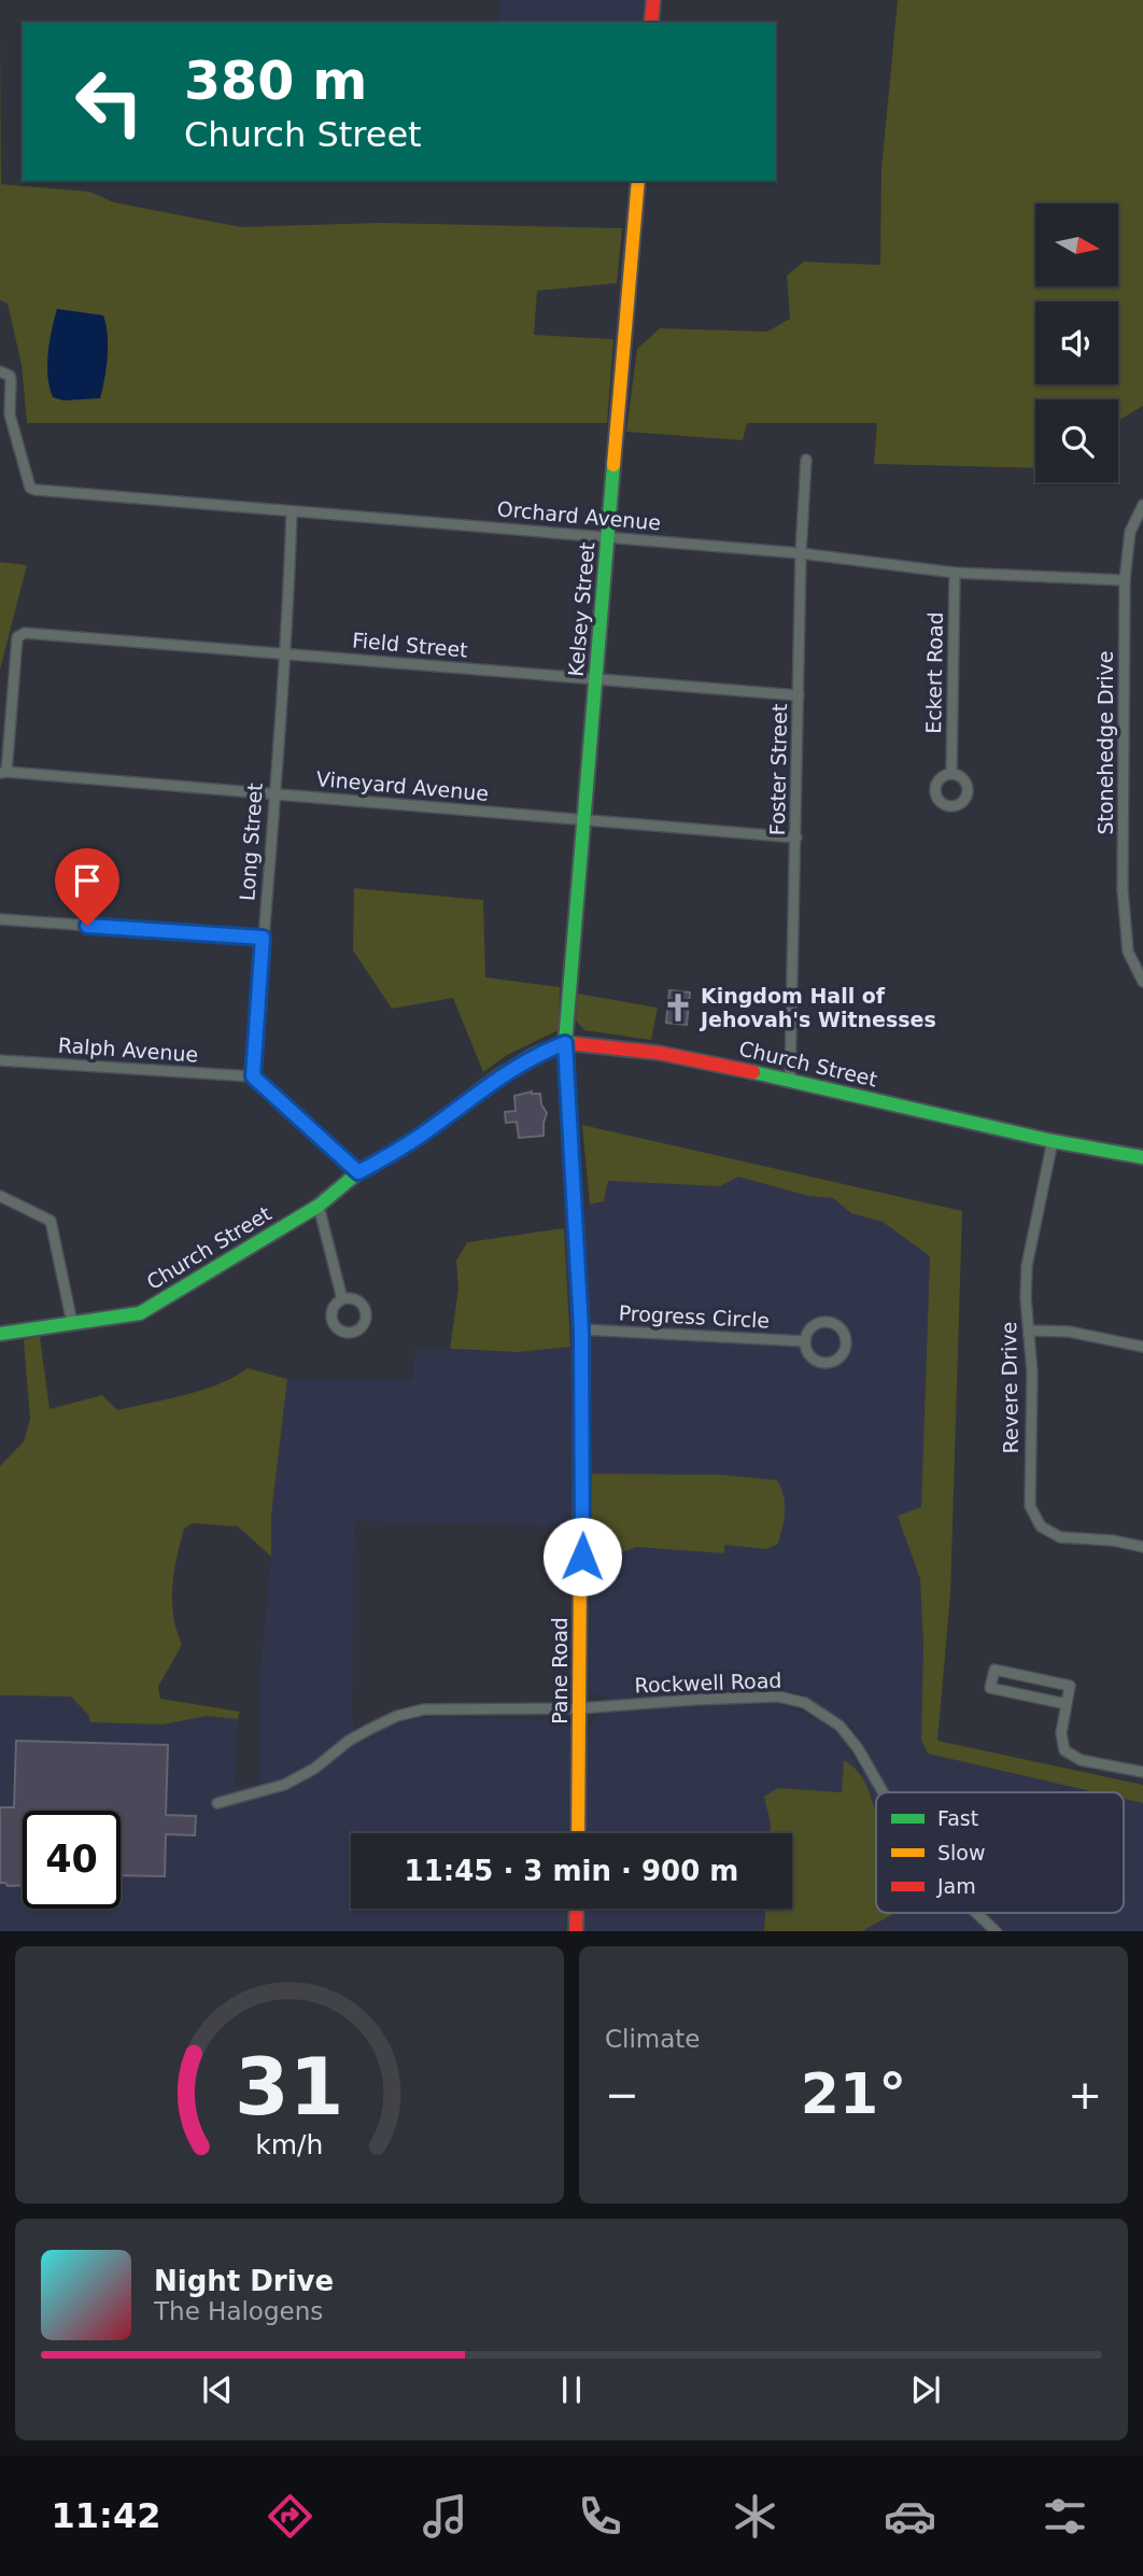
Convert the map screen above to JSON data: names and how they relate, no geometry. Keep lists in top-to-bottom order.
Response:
{
  "streets": {
    "street": [
      "Orchard Avenue",
      "Kelsey Street",
      "Field Street",
      "Eckert Road",
      "Stonehedge Drive",
      "Foster Street",
      "Vineyard Avenue",
      "Long Street",
      "Ralph Avenue",
      "Church Street",
      "Progress Circle",
      "Revere Drive",
      "Pane Road",
      "Rockwell Road"
    ]
  },
  "crossings": [
    ["Orchard Avenue", "Kelsey Street"],
    ["Orchard Avenue", "Eckert Road"],
    ["Orchard Avenue", "Stonehedge Drive"],
    ["Orchard Avenue", "Foster Street"],
    ["Orchard Avenue", "Long Street"],
    ["Kelsey Street", "Field Street"],
    ["Kelsey Street", "Vineyard Avenue"],
    ["Kelsey Street", "Church Street"],
    ["Kelsey Street", "Pane Road"],
    ["Field Street", "Foster Street"],
    ["Field Street", "Vineyard Avenue"],
    ["Field Street", "Long Street"],
    ["Foster Street", "Vineyard Avenue"],
    ["Foster Street", "Church Street"],
    ["Vineyard Avenue", "Long Street"],
    ["Long Street", "Ralph Avenue"],
    ["Church Street", "Revere Drive"],
    ["Church Street", "Pane Road"],
    ["Progress Circle", "Pane Road"],
    ["Pane Road", "Rockwell Road"]
  ],
  "places": {
    "church": ["Kingdom Hall of Jehovah's Witnesses"]
  },
  "legend": ["Fast", "Slow", "Jam"],
  "north": "right",
  "page": {
    "turn": ["380 m", "Church Street"],
    "limit": "40",
    "trip": "11:45 · 3 min · 900 m",
    "tile": "Climate",
    "heat": ["−", "21°", "+"],
    "song": ["Night Drive", "The Halogens"],
    "tabs": "11:42",
    "gauge": ["31", "km/h"]
  }
}
